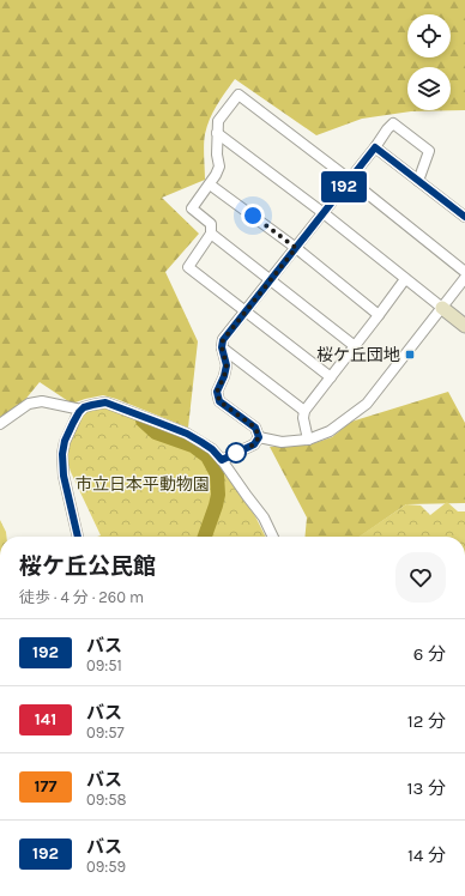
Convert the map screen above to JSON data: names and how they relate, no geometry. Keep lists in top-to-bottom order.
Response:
{
  "parks": ["市立日本平動物園"],
  "places": {
    "transit": ["桜ケ丘団地"]
  },
  "lines": ["bus line 192"],
  "page": {
    "on_map": "192",
    "heading": ["桜ケ丘公民館", "徒歩 · 4 分 · 260 m"],
    "list": [
      {
        "mark": "192",
        "name": "バス",
        "note": "09:51",
        "value": "6 分"
      },
      {
        "mark": "141",
        "name": "バス",
        "note": "09:57",
        "value": "12 分"
      },
      {
        "mark": "177",
        "name": "バス",
        "note": "09:58",
        "value": "13 分"
      },
      {
        "mark": "192",
        "name": "バス",
        "note": "09:59",
        "value": "14 分"
      }
    ]
  }
}
